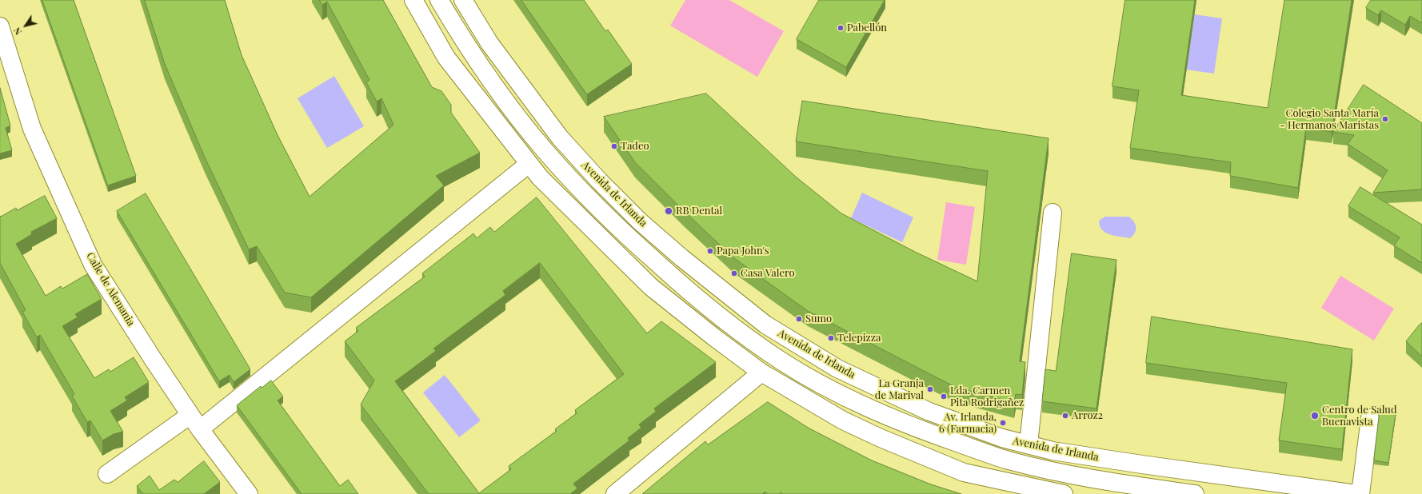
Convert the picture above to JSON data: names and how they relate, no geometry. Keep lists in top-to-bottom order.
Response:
{
  "streets": {
    "street": ["Avenida de Irlanda", "Calle de Alemania"]
  },
  "places": [
    "Pabellón",
    "Colegio Santa María - Hermanos Maristas",
    "Tadeo",
    "RB Dental",
    "Papa John's",
    "Casa Valero",
    "Sumo",
    "Telepizza",
    "La Granja de Marival",
    "Lda. Carmen Pita Rodrigañez",
    "Arroz2",
    "Centro de Salud Buenavista",
    "Av. Irlanda, 6 (Farmacia)"
  ],
  "north": "bottom left"
}
